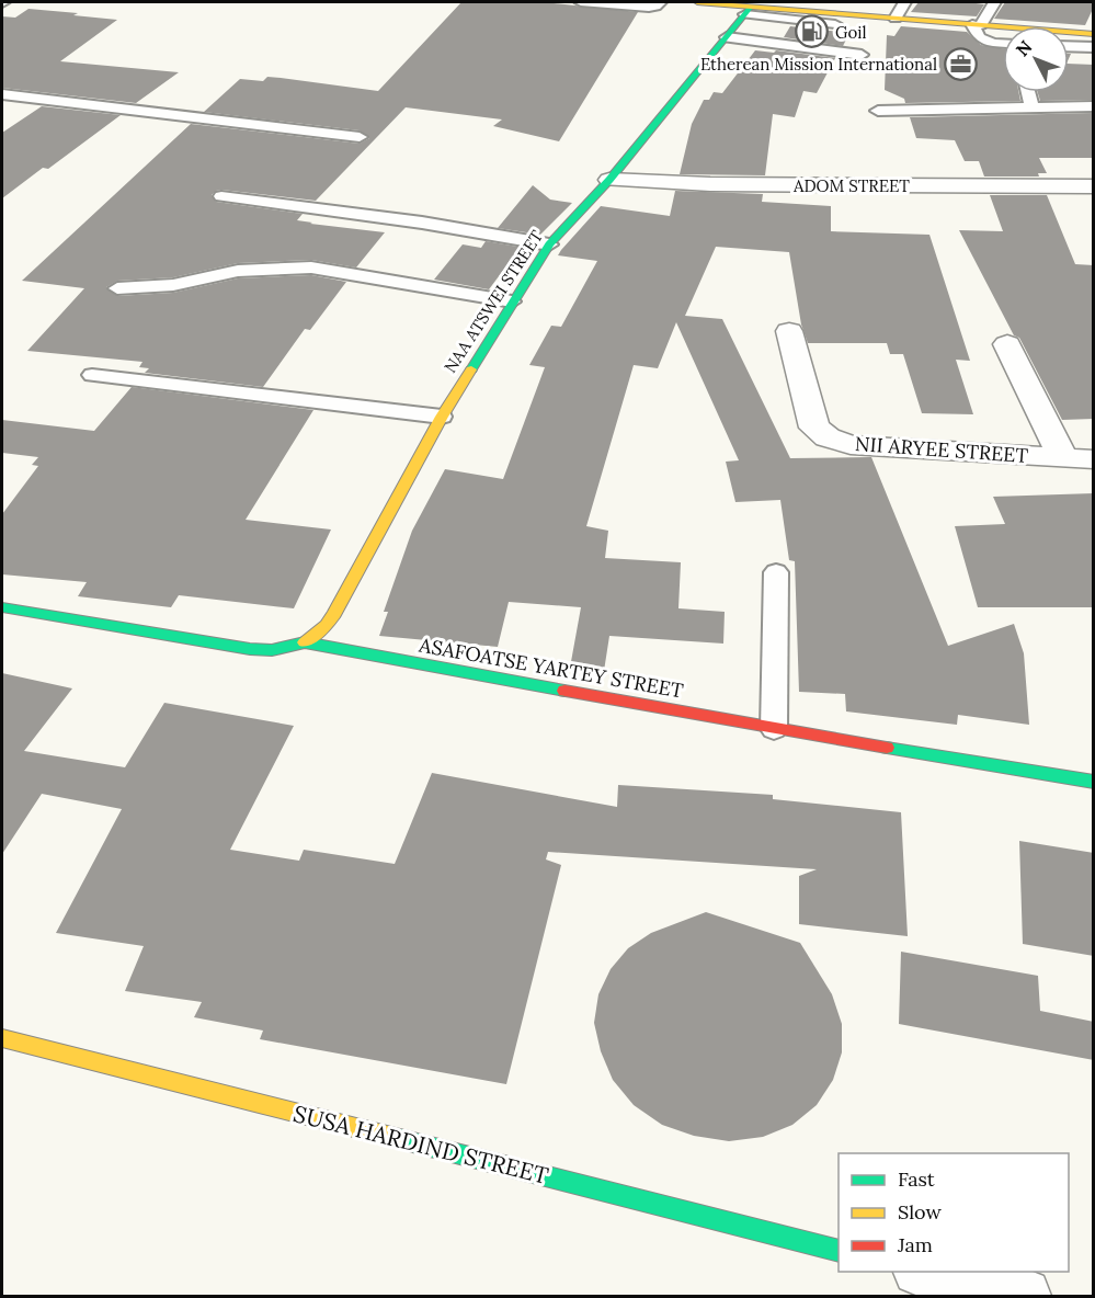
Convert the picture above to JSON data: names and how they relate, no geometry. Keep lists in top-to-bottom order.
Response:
{
  "streets": {
    "street": [
      "ADOM STREET",
      "NAA ATSWEI STREET",
      "NII ARYEE STREET",
      "ASAFOATSE YARTEY STREET",
      "SUSA HARDIND STREET"
    ]
  },
  "crossings": [
    ["ADOM STREET", "NAA ATSWEI STREET"],
    ["NAA ATSWEI STREET", "ASAFOATSE YARTEY STREET"]
  ],
  "places": {
    "fuel station": ["Goil"],
    "office": ["Etherean Mission International"]
  },
  "legend": ["Fast", "Slow", "Jam"],
  "north": "top left"
}
